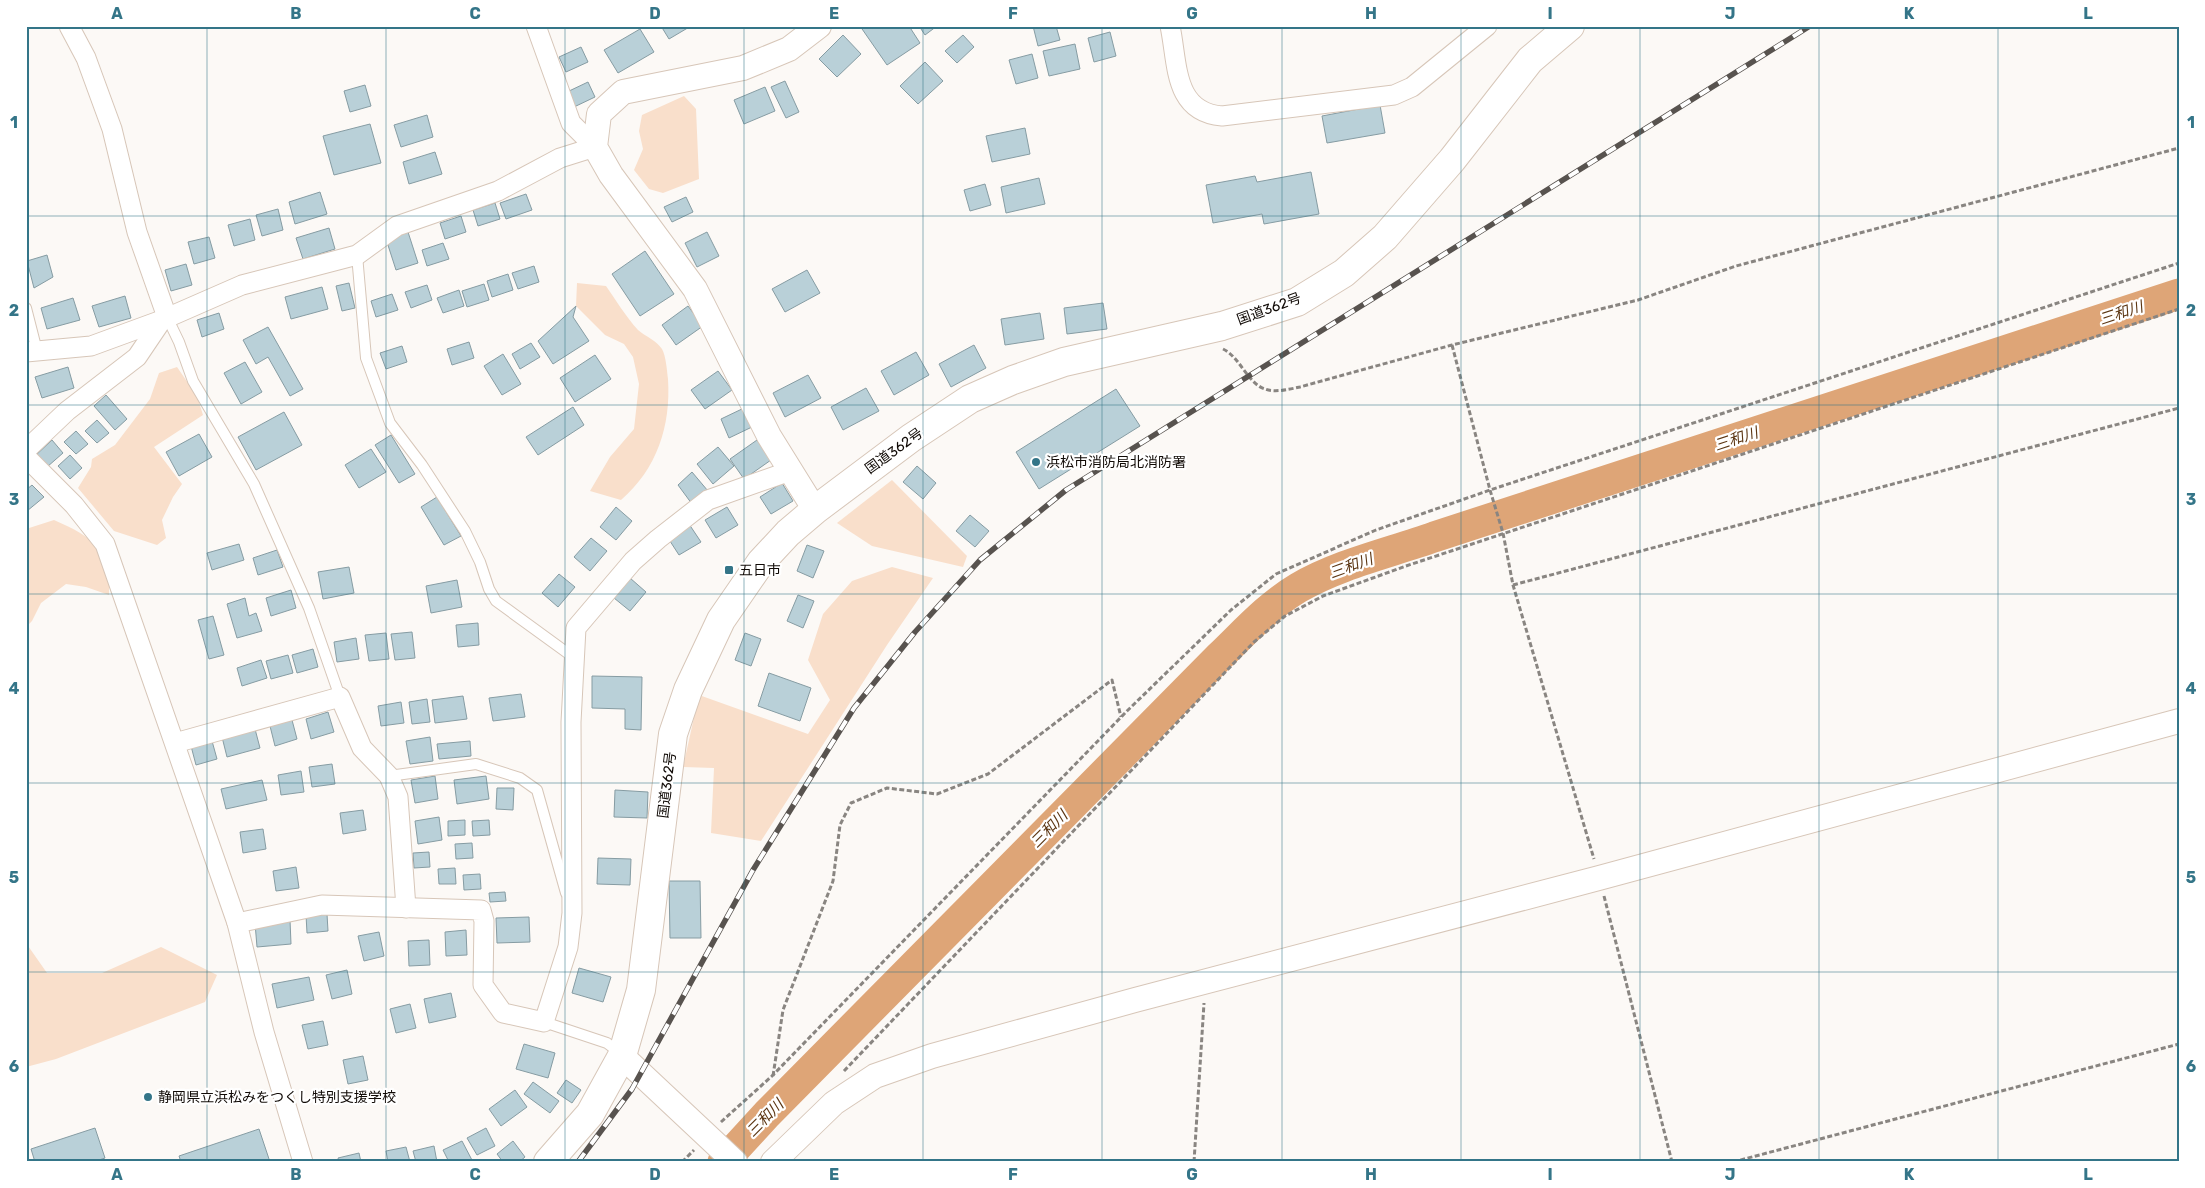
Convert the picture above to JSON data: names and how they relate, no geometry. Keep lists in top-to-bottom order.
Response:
{
  "streets": {
    "highway": ["国道362号"]
  },
  "water": ["三和川"],
  "places": {
    "other": ["浜松市消防局北消防署", "静岡県立浜松みをつくし特別支援学校"],
    "transit": ["五日市"]
  },
  "grid": {
    "columns": [
      "A",
      "B",
      "C",
      "D",
      "E",
      "F",
      "G",
      "H",
      "I",
      "J",
      "K",
      "L"
    ],
    "rows": [
      "1",
      "2",
      "3",
      "4",
      "5",
      "6"
    ]
  }
}
